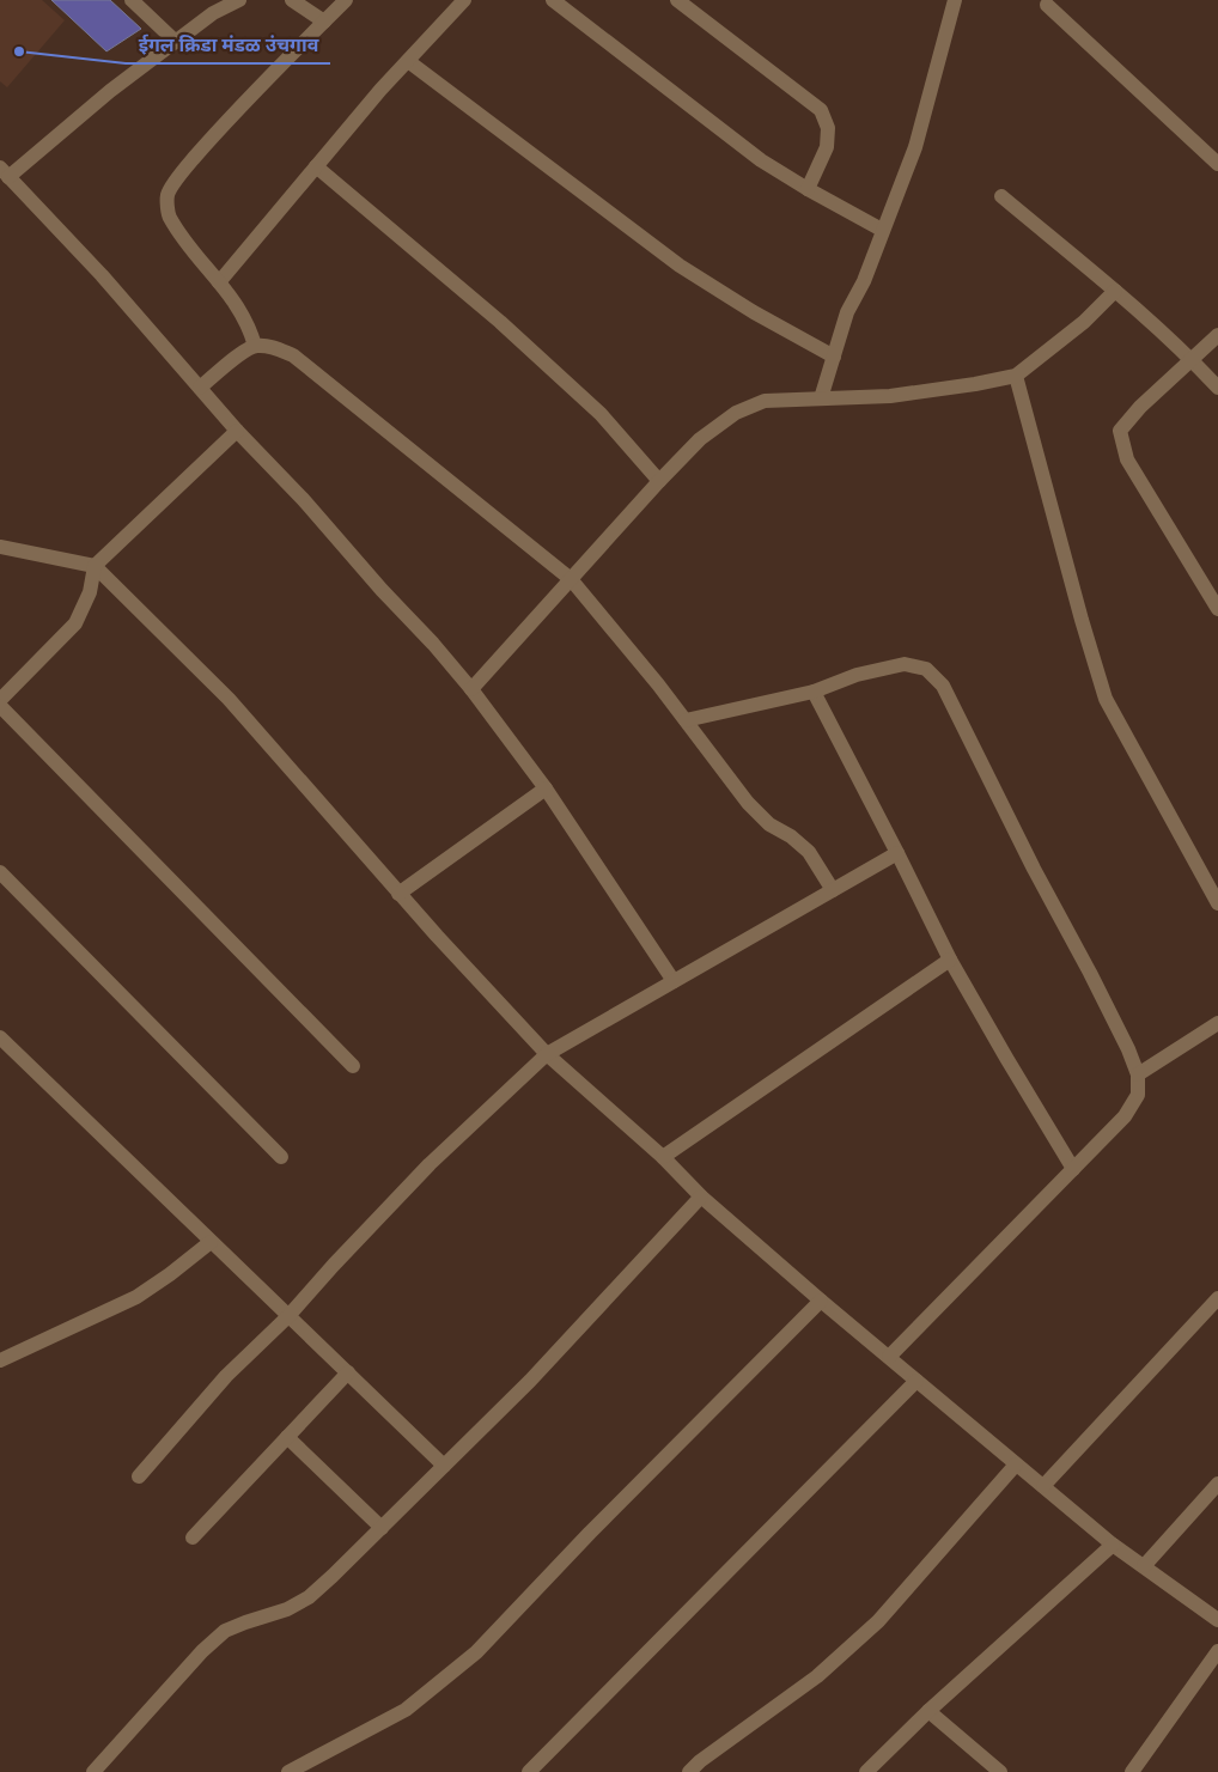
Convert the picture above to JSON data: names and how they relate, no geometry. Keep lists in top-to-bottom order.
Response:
{
  "places": ["ईगल क्रिडा मंडळ उंचगाव"]
}
